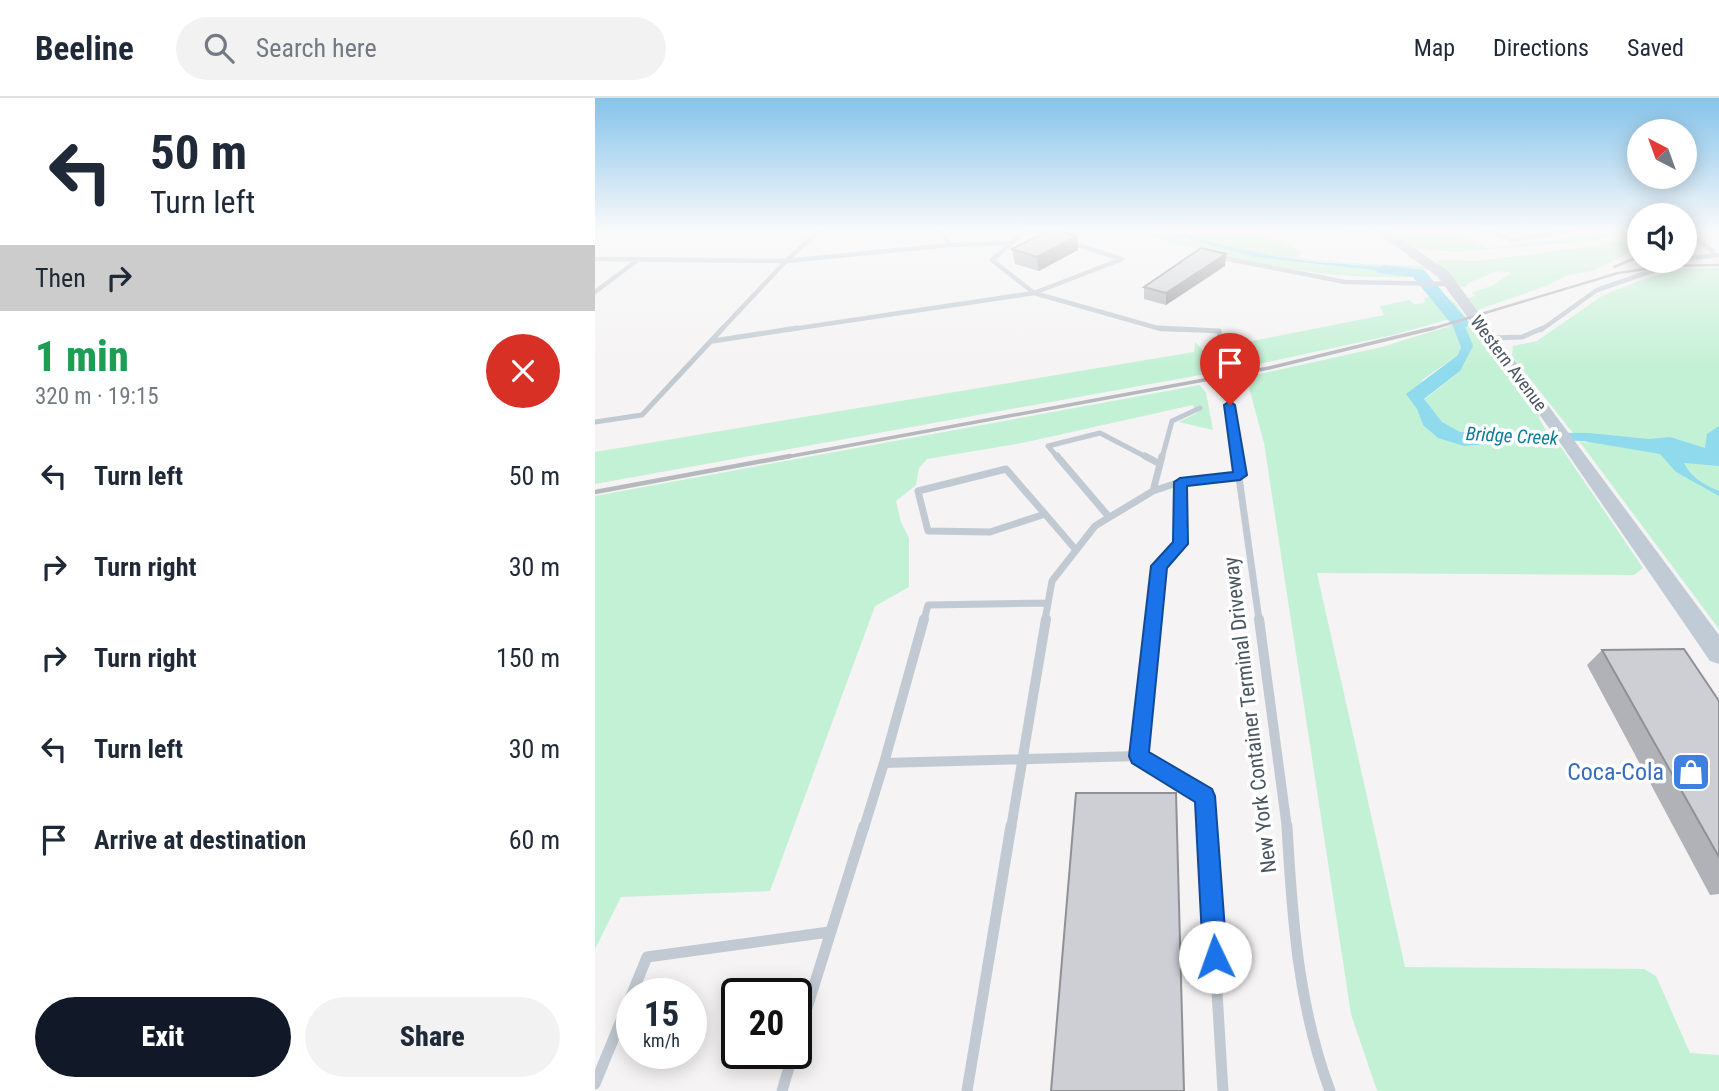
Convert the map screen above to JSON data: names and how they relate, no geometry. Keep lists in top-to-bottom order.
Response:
{
  "streets": {
    "street": ["Western Avenue"],
    "lane": ["New York Container Terminal Driveway"]
  },
  "water": ["Bridge Creek"],
  "places": {
    "shop": ["Coca-Cola"]
  },
  "north": "top left",
  "page": {
    "header": "Beeline",
    "search": "Search here",
    "nav": ["Map", "Directions", "Saved"],
    "turn": ["50 m", "Turn left"],
    "then": "Then",
    "heading": ["1 min", "320 m · 19:15"],
    "list": [
      {
        "name": "Turn left",
        "value": "50 m"
      },
      {
        "name": "Turn right",
        "value": "30 m"
      },
      {
        "name": "Turn right",
        "value": "150 m"
      },
      {
        "name": "Turn left",
        "value": "30 m"
      },
      {
        "name": "Arrive at destination",
        "value": "60 m"
      }
    ],
    "speed": "15 km/h",
    "limit": "20",
    "buttons": ["Exit", "Share"]
  }
}
